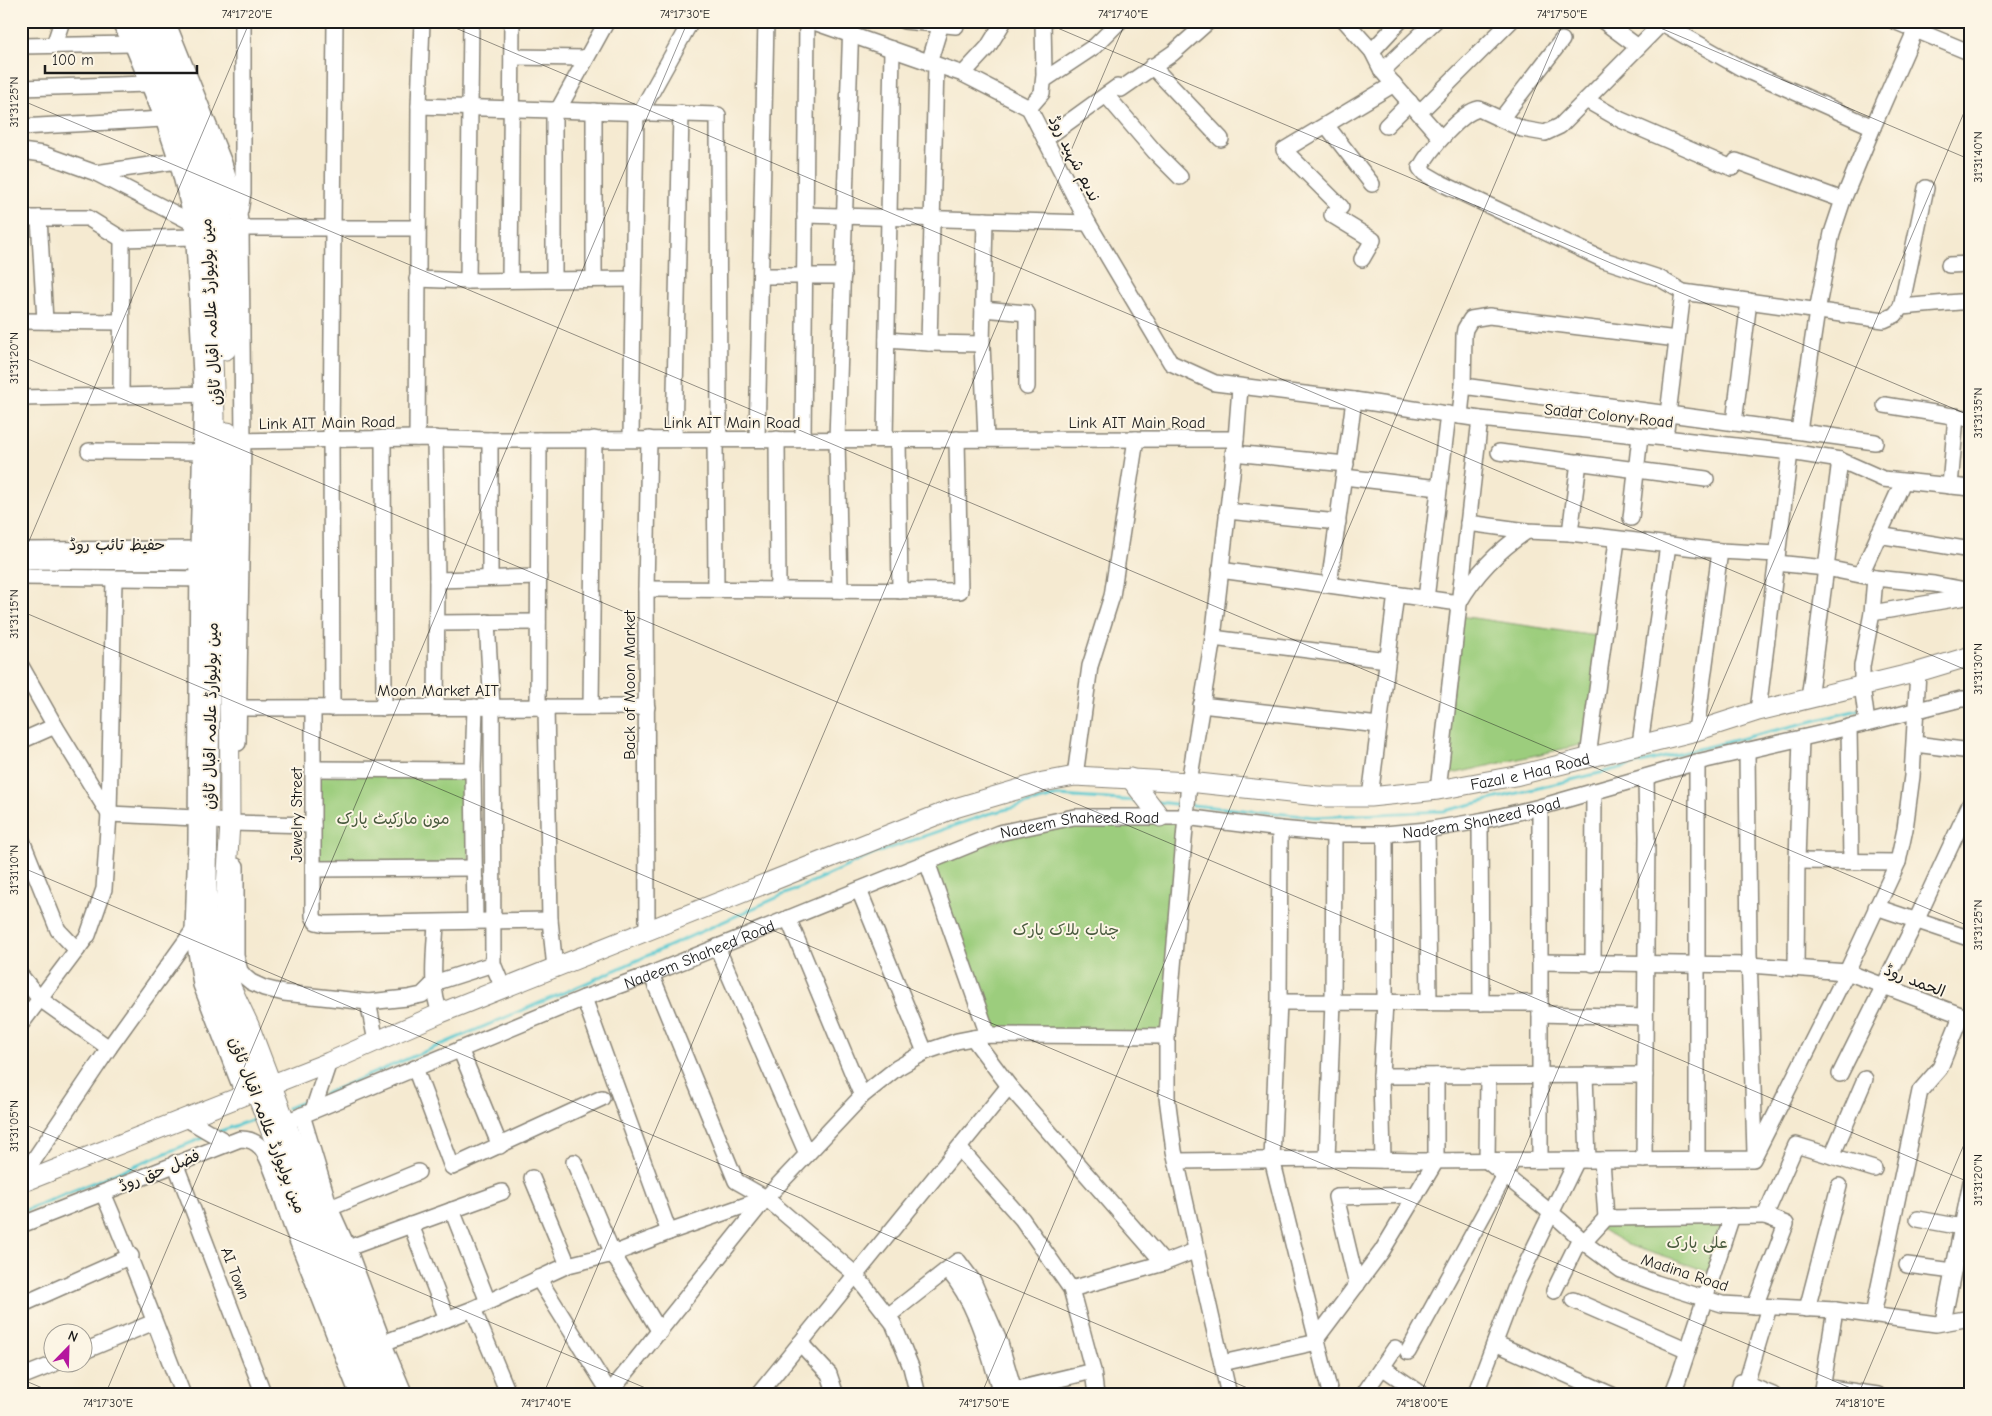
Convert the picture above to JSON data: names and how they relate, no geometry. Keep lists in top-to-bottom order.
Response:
{
  "streets": {
    "main road": ["مین بولیوارڈ علامہ اقبال ٹاؤن", "Fazal e Haq Road"],
    "street": [
      "ندیم شہید روڈ",
      "Sadat Colony Road",
      "Link AIT Main Road",
      "حفیظ تائب روڈ",
      "Back of Moon Market",
      "Moon Market AIT",
      "Jewelry Street",
      "Nadeem Shaheed Road",
      "الحمد روڈ",
      "فضل حق روڈ",
      "Madina Road",
      "AI Town"
    ]
  },
  "crossings": [
    ["ندیم شہید روڈ", "Sadat Colony Road"],
    ["مین بولیوارڈ علامہ اقبال ٹاؤن", "Link AIT Main Road"],
    ["مین بولیوارڈ علامہ اقبال ٹاؤن", "حفیظ تائب روڈ"],
    ["مین بولیوارڈ علامہ اقبال ٹاؤن", "Moon Market AIT"],
    ["مین بولیوارڈ علامہ اقبال ٹاؤن", "Nadeem Shaheed Road"],
    ["مین بولیوارڈ علامہ اقبال ٹاؤن", "فضل حق روڈ"],
    ["Link AIT Main Road", "Back of Moon Market"],
    ["Back of Moon Market", "Moon Market AIT"],
    ["Moon Market AIT", "Jewelry Street"],
    ["فضل حق روڈ", "AI Town"]
  ],
  "parks": ["مون مارکیٹ پارک", "چناب بلاک پارک", "علی پارک"],
  "scale_bar": "100 m",
  "north": "top right",
  "coordinates": [
    "74°17'20\"E",
    "74°17'30\"E",
    "74°17'40\"E",
    "74°17'50\"E",
    "31°31'25\"N",
    "31°31'40\"N",
    "31°31'20\"N",
    "31°31'35\"N",
    "31°31'15\"N",
    "31°31'30\"N",
    "31°31'10\"N",
    "31°31'05\"N",
    "74°18'00\"E",
    "74°18'10\"E"
  ]
}
